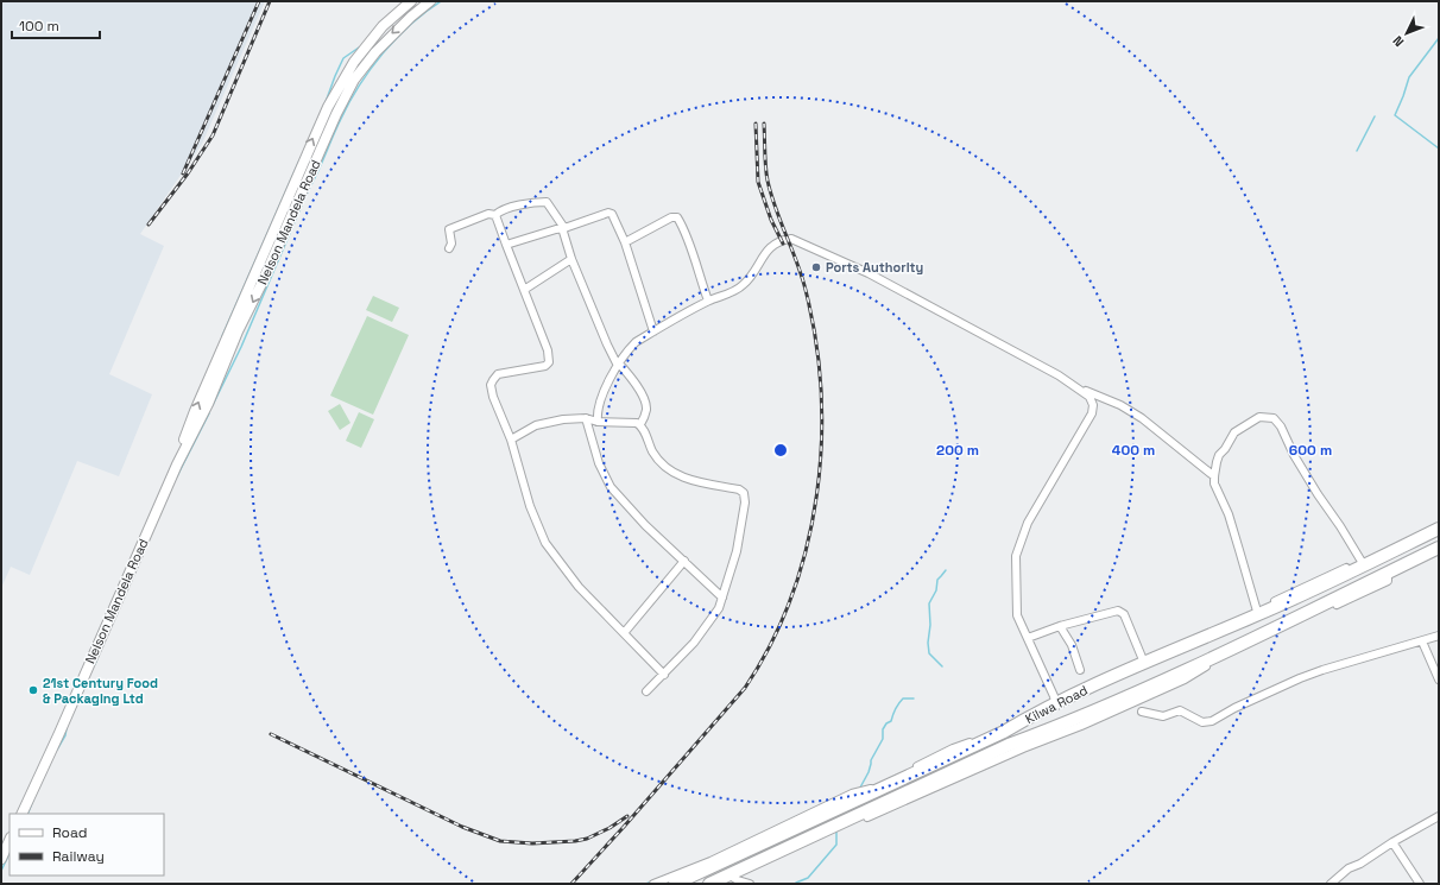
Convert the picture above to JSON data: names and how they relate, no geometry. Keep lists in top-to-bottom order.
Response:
{
  "streets": {
    "highway": ["Kilwa Road"],
    "main road": ["Nelson Mandela Road"]
  },
  "places": ["Ports Authority", "21st Century Food & Packaging Ltd"],
  "legend": ["Road", "Railway"],
  "scale_bar": "100 m",
  "north": "bottom left",
  "rings": ["200 m", "400 m", "600 m"]
}
